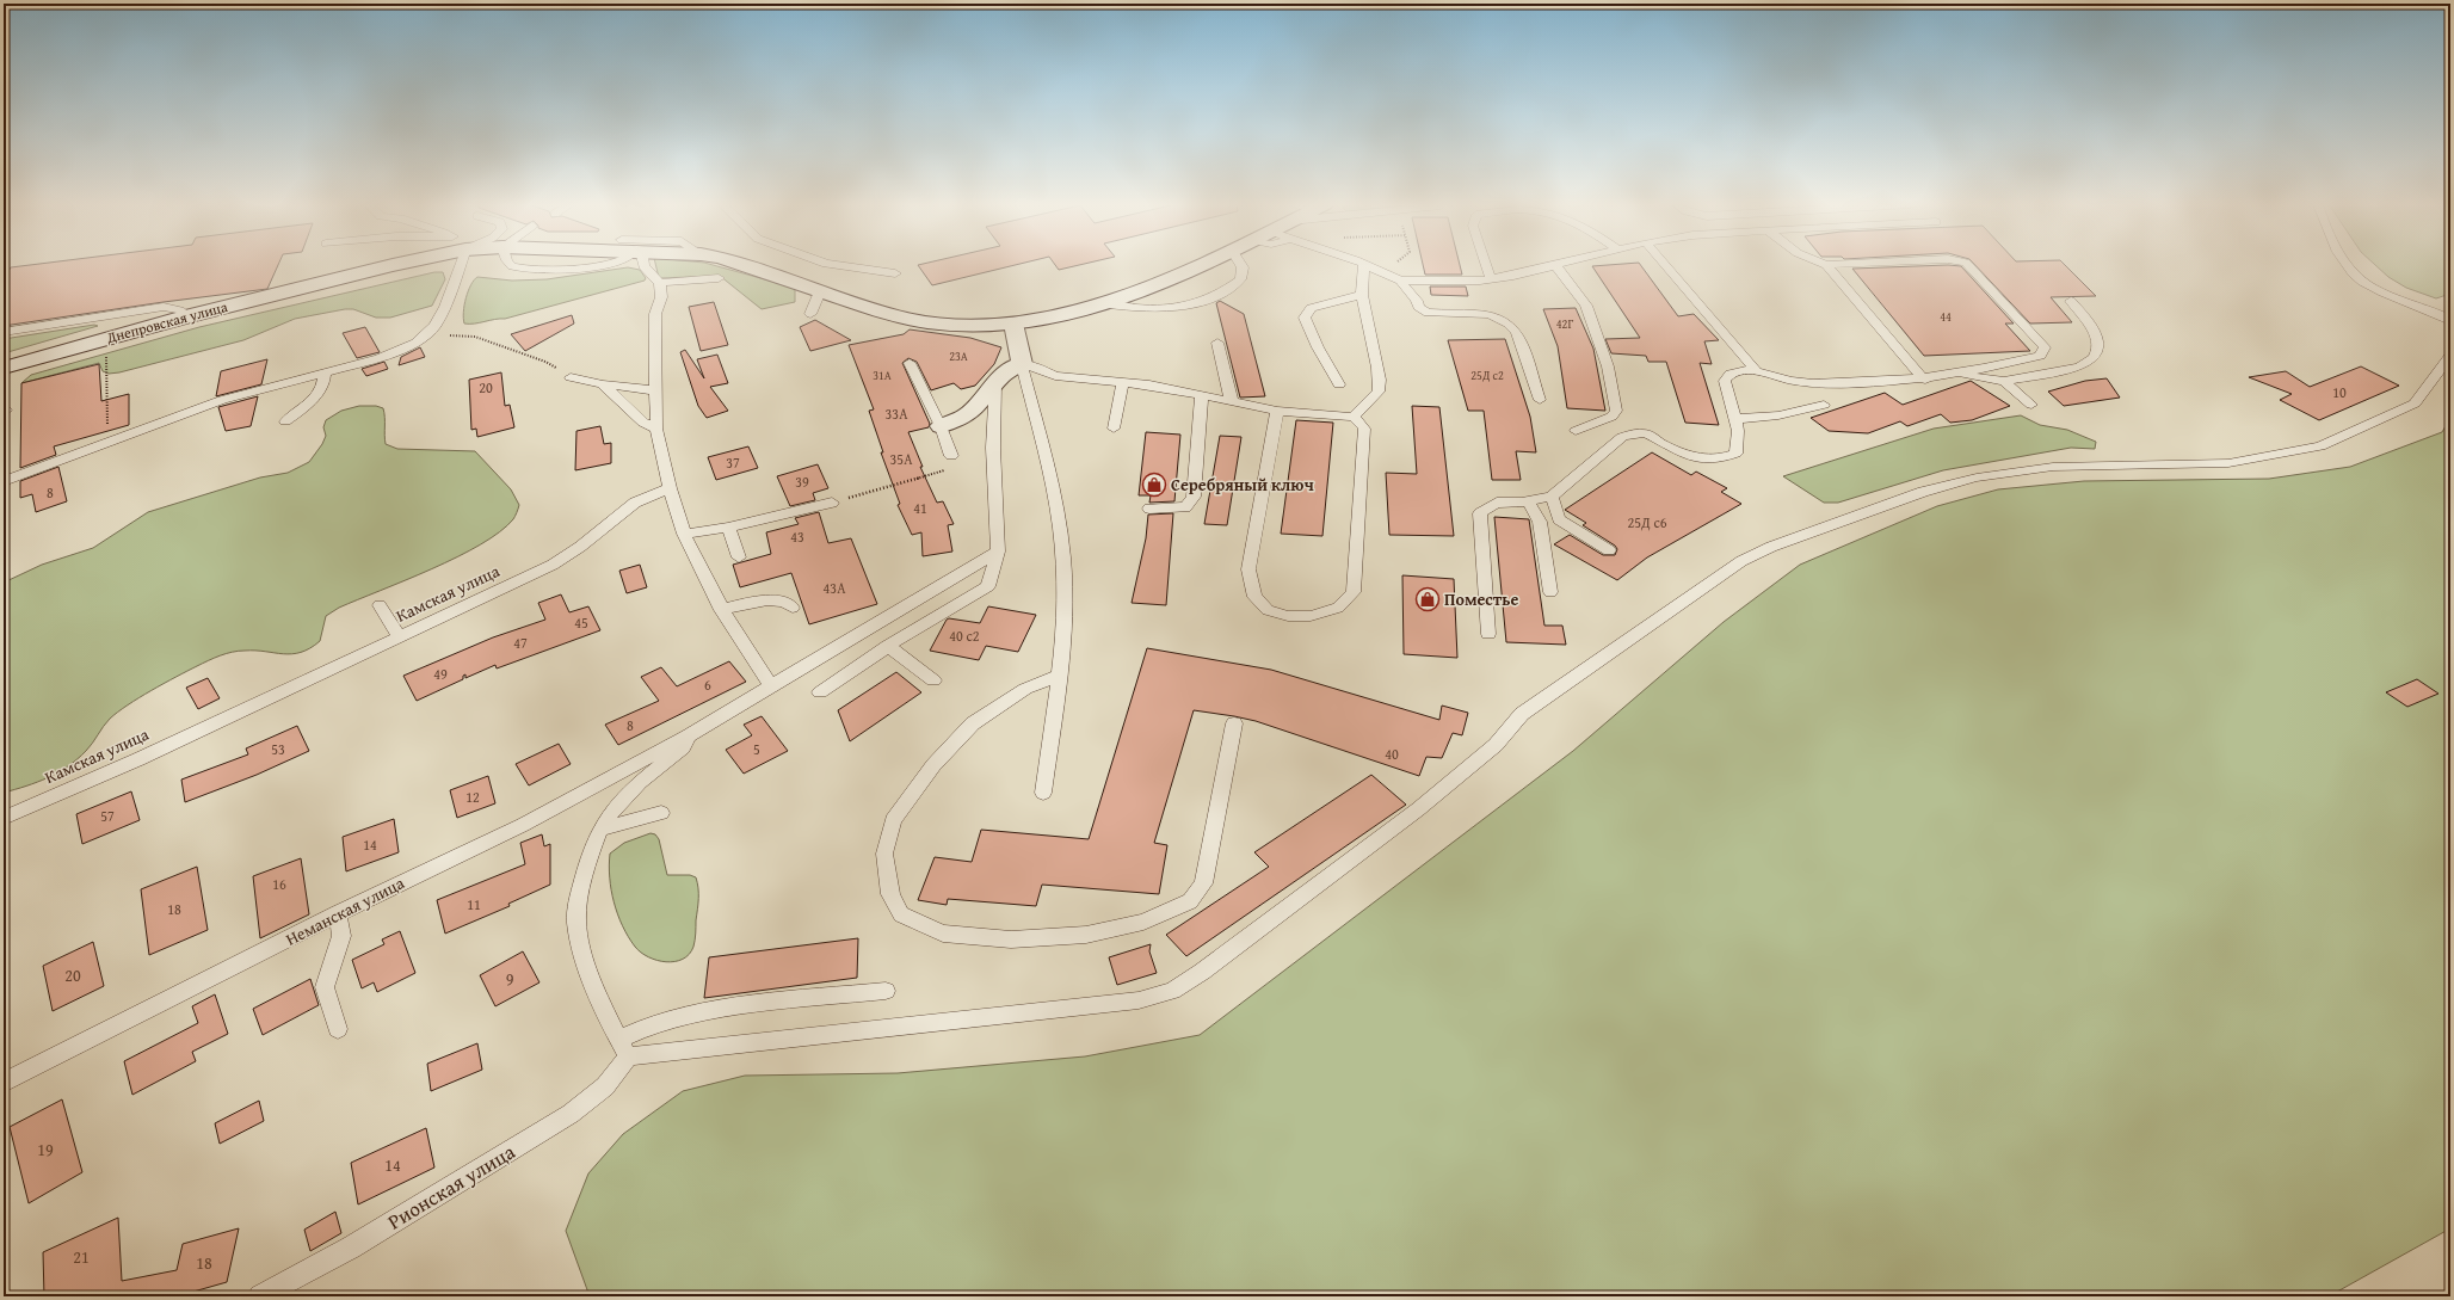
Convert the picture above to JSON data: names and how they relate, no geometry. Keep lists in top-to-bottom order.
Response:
{
  "streets": {
    "main road": ["Днепровская улица"],
    "lane": ["Камская улица", "Неманская улица", "Рионская улица"]
  },
  "places": {
    "shop": ["Серебряный ключ", "Поместье"]
  },
  "house_numbers": [
    "44",
    "42Г",
    "23А",
    "31А",
    "25Д с2",
    "20",
    "10",
    "33А",
    "35А",
    "37",
    "39",
    "8",
    "41",
    "25Д с6",
    "43",
    "43А",
    "45",
    "40 с2",
    "47",
    "49",
    "6",
    "8",
    "53",
    "5",
    "40",
    "12",
    "57",
    "14",
    "16",
    "11",
    "18",
    "20",
    "9",
    "19",
    "14",
    "21",
    "18"
  ]
}
